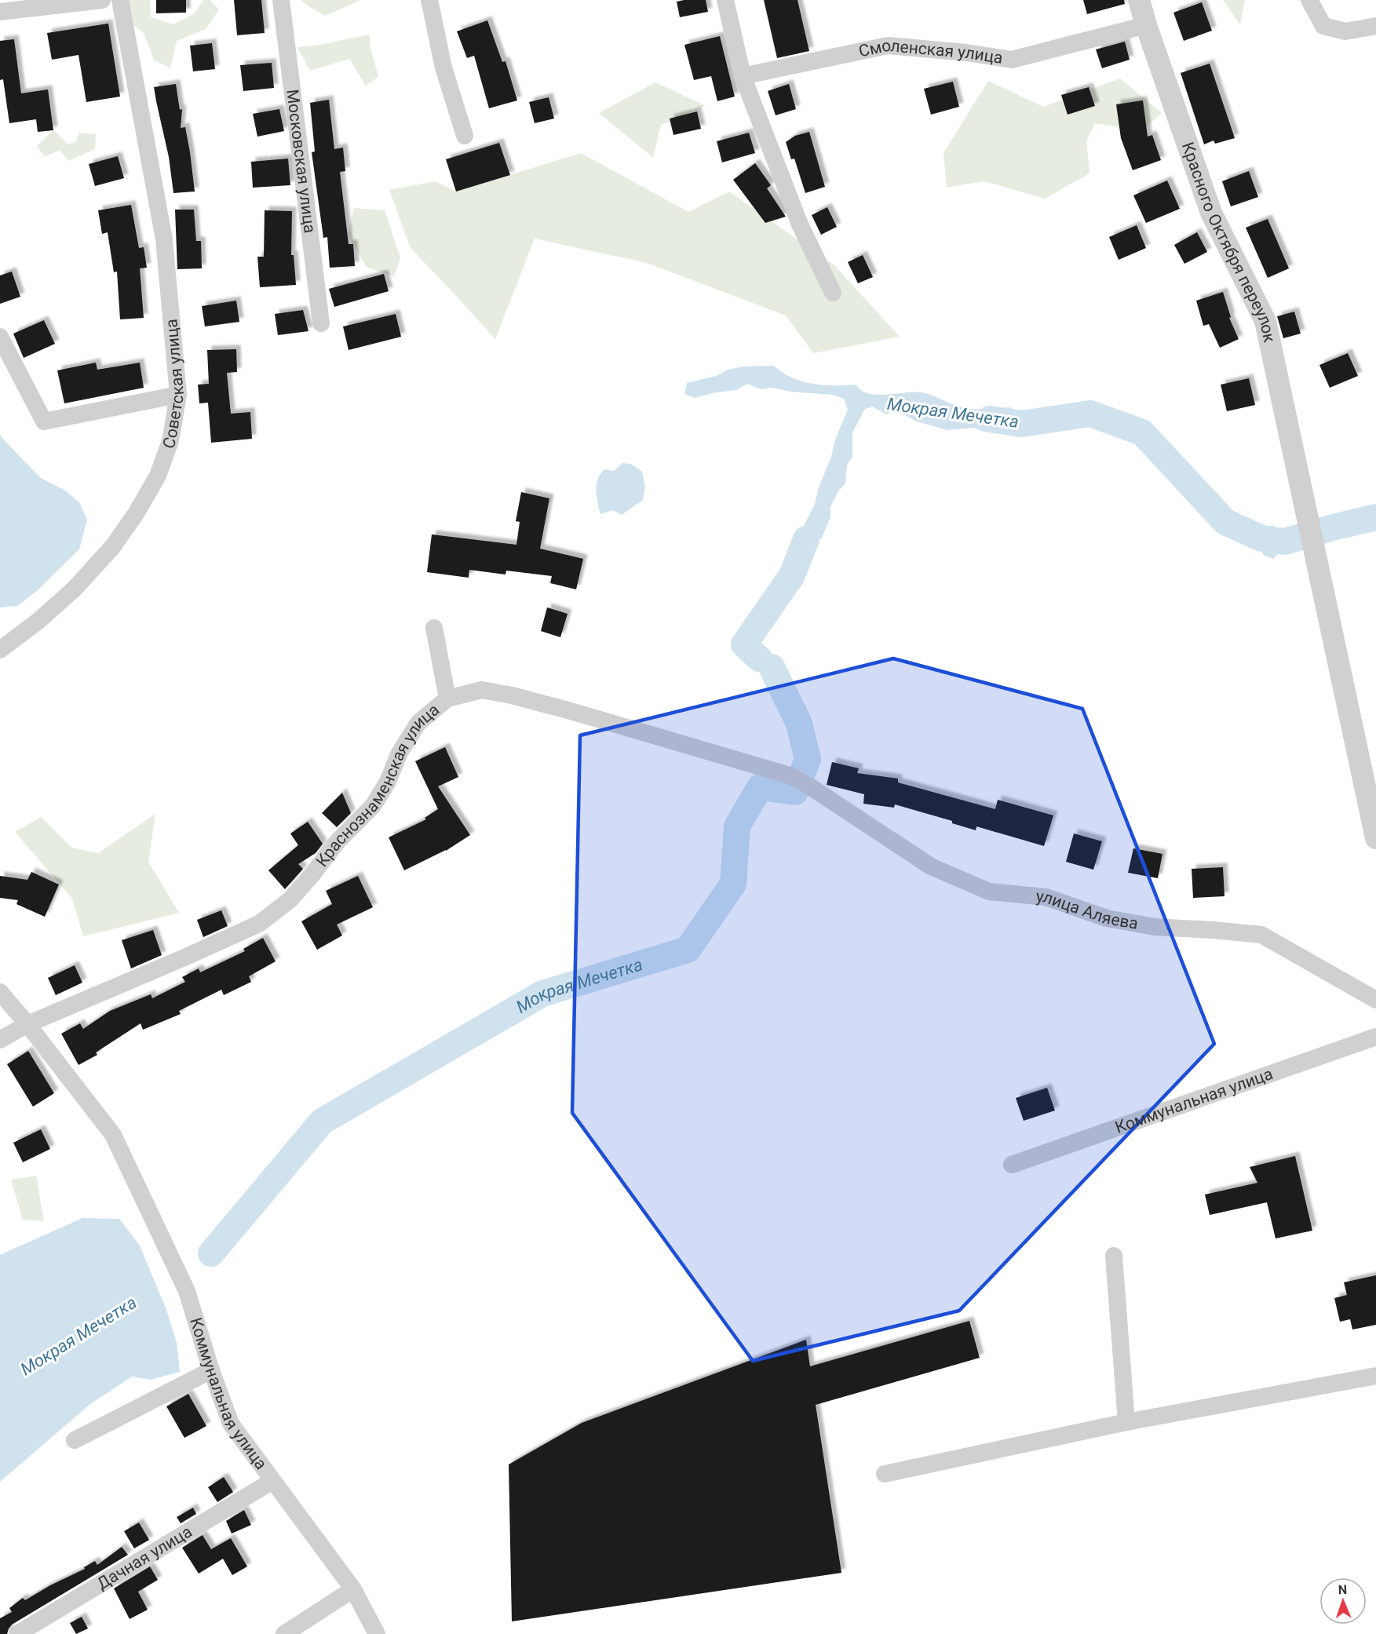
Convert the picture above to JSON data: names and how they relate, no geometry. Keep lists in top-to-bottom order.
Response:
{
  "streets": {
    "street": [
      "Смоленская улица",
      "Московская улица",
      "Красного Октября переулок",
      "Советская улица",
      "Краснознаменская улица",
      "улица Аляева",
      "Коммунальная улица",
      "Дачная улица"
    ]
  },
  "crossings": [
    ["Смоленская улица", "Красного Октября переулок"],
    ["Краснознаменская улица", "улица Аляева"],
    ["Краснознаменская улица", "Коммунальная улица"],
    ["Коммунальная улица", "Дачная улица"]
  ],
  "water": ["Мокрая Мечетка"],
  "north": "top"
}
